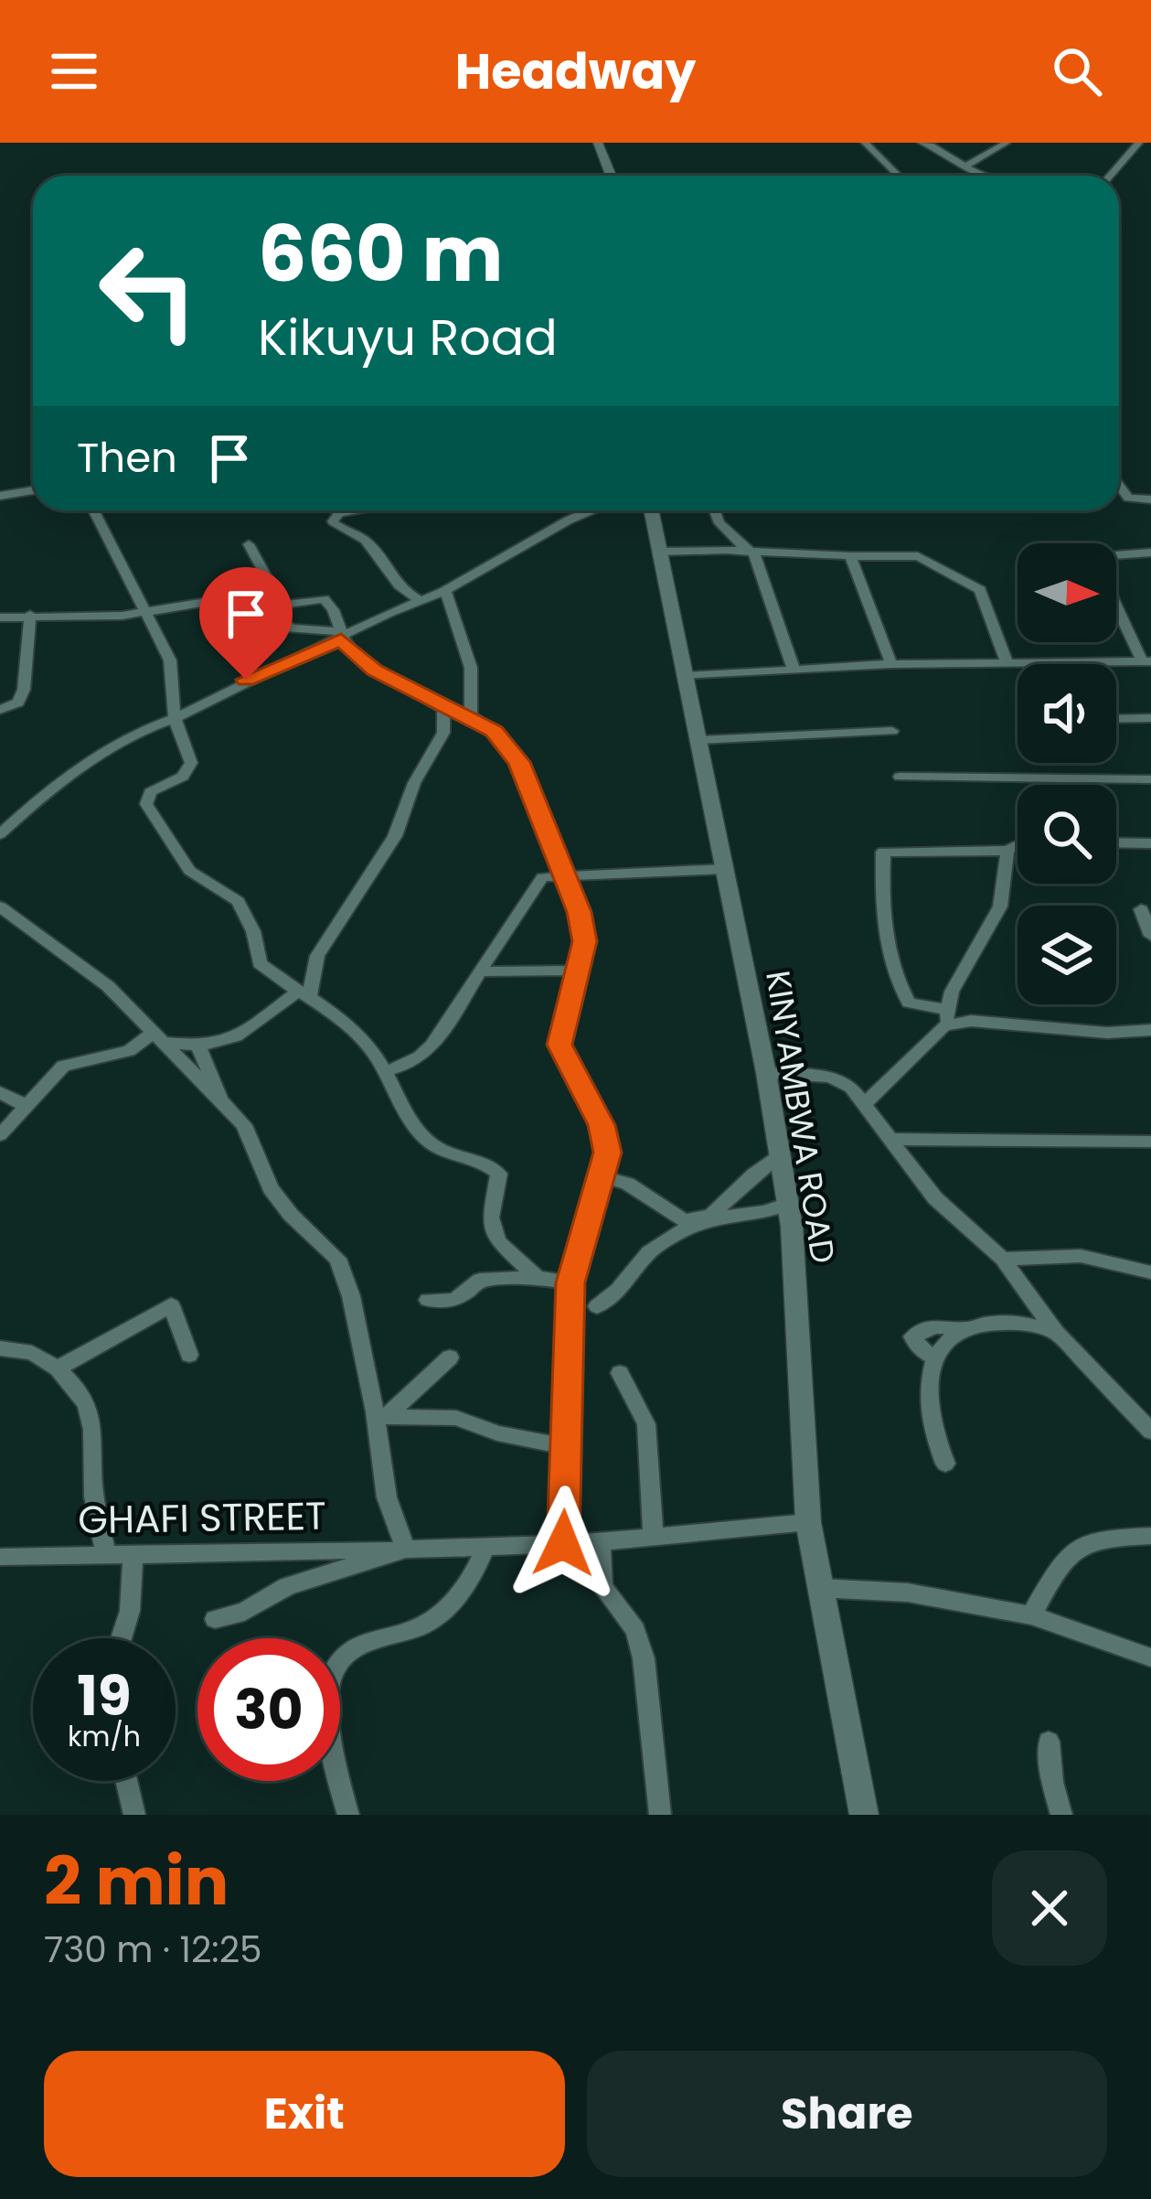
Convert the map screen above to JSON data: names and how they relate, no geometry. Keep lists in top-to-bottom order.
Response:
{
  "streets": {
    "street": ["KINYAMBWA ROAD", "GHAFI STREET"]
  },
  "north": "right",
  "page": {
    "header": "Headway",
    "turn": ["660 m", "Kikuyu Road"],
    "then": "Then",
    "speed": "19 km/h",
    "limit": "30",
    "heading": ["2 min", "730 m · 12:25"],
    "buttons": ["Exit", "Share"]
  }
}
